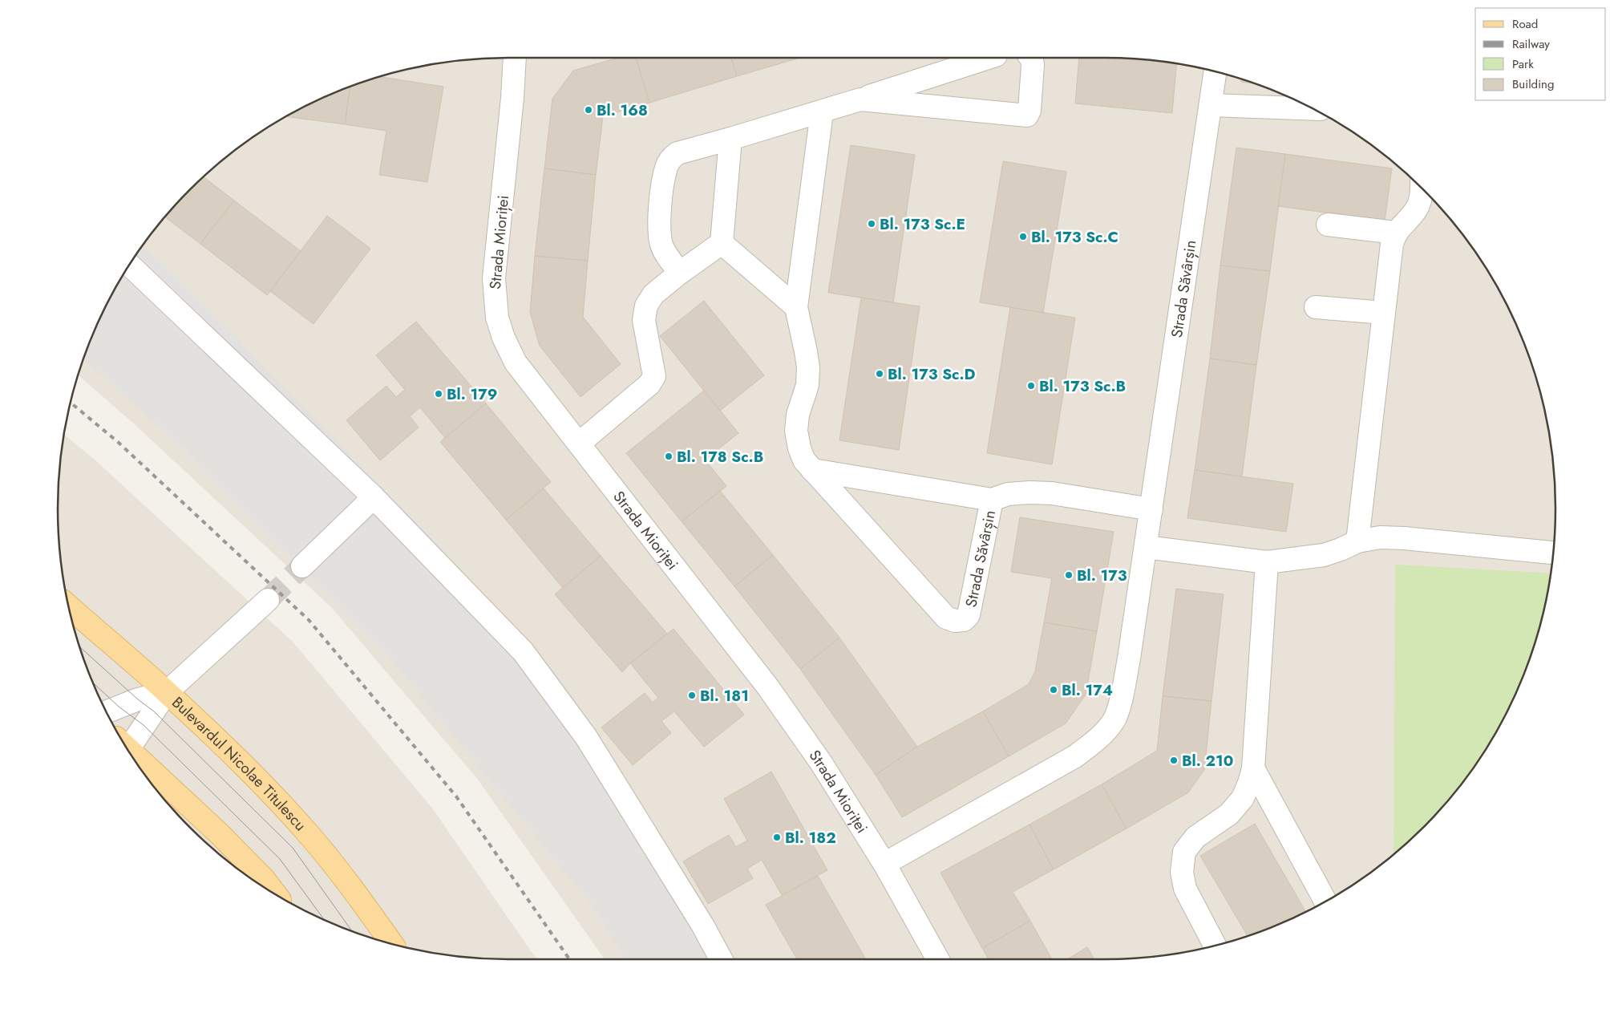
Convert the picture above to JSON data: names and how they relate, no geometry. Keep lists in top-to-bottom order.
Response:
{
  "streets": {
    "main road": ["Bulevardul Nicolae Titulescu"],
    "street": ["Strada Mioriței", "Strada Săvârșin"]
  },
  "crossings": [
    ["Strada Mioriței", "Strada Săvârșin"]
  ],
  "places": [
    "Bl. 168",
    "Bl. 173 Sc.E",
    "Bl. 173 Sc.C",
    "Bl. 173 Sc.D",
    "Bl. 173 Sc.B",
    "Bl. 179",
    "Bl. 178 Sc.B",
    "Bl. 173",
    "Bl. 174",
    "Bl. 181",
    "Bl. 210",
    "Bl. 182"
  ],
  "legend": [
    "Road",
    "Railway",
    "Park",
    "Building"
  ]
}
